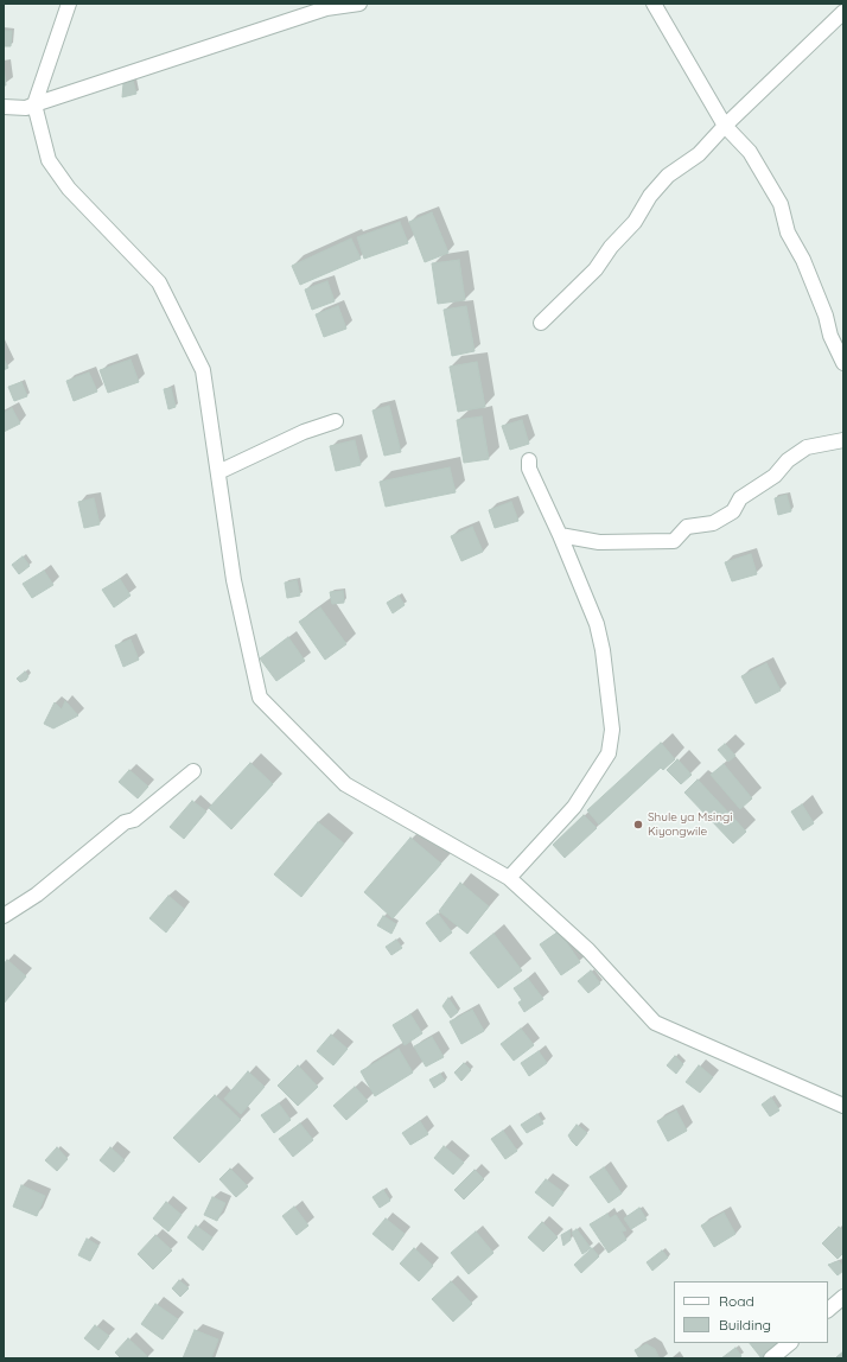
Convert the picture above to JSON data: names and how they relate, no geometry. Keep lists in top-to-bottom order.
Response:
{
  "places": ["Shule ya Msingi Kiyongwile"],
  "legend": ["Road", "Building"]
}
